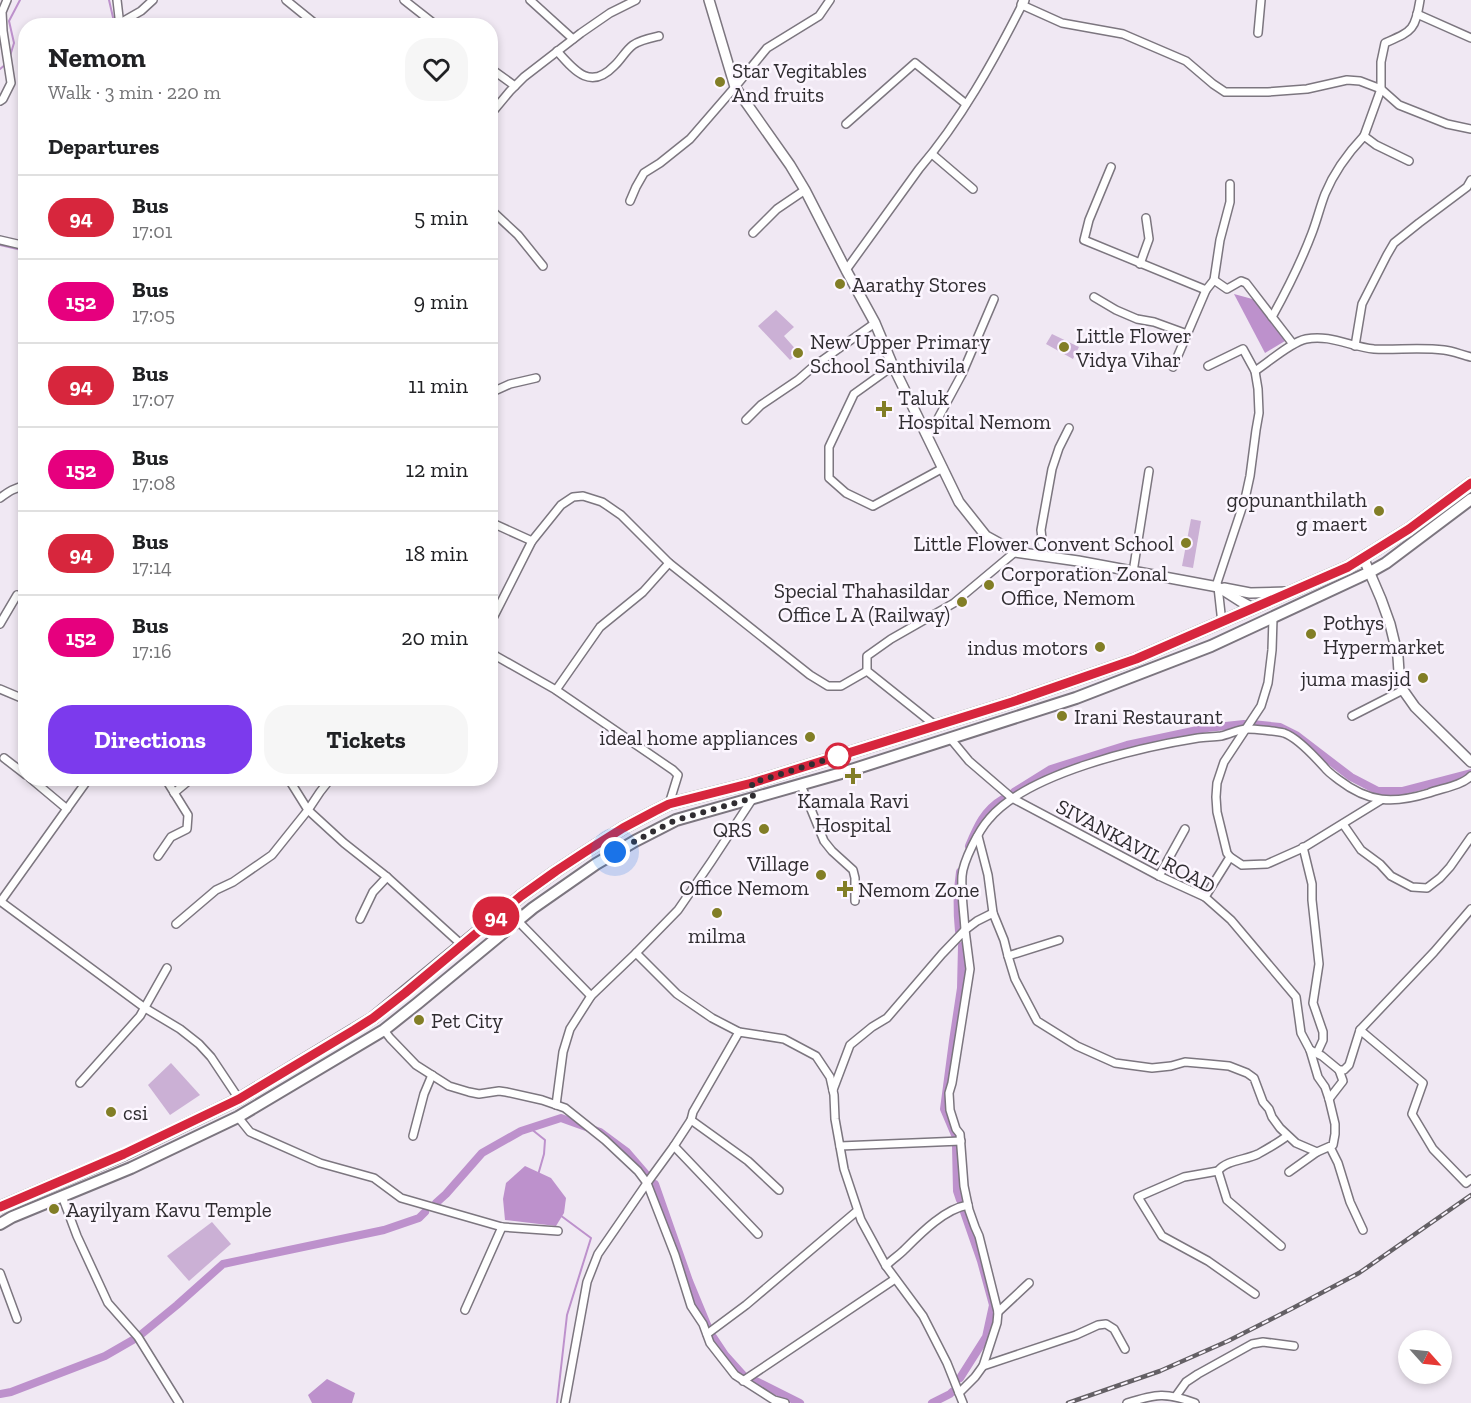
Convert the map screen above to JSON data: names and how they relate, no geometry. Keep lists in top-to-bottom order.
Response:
{
  "streets": {
    "street": ["SIVANKAVIL ROAD"]
  },
  "places": {
    "other": [
      "Star Vegitables And fruits",
      "Aarathy Stores",
      "Little Flower Vidya Vihar",
      "New Upper Primary School Santhivila",
      "gopunanthilath g maert",
      "Little Flower Convent School",
      "Corporation Zonal Office, Nemom",
      "Special Thahasildar Office L A (Railway)",
      "Pothys Hypermarket",
      "indus motors",
      "juma masjid",
      "Irani Restaurant",
      "ideal home appliances",
      "QRS",
      "Village Office Nemom",
      "milma",
      "Pet City",
      "csi",
      "Aayilyam Kavu Temple"
    ],
    "health": ["Taluk Hospital Nemom", "Kamala Ravi Hospital", "Nemom Zone"]
  },
  "lines": ["bus line 94"],
  "north": "bottom right",
  "page": {
    "on_map": "94",
    "heading": [
      ["Nemom", "Walk · 3 min · 220 m"],
      "Departures"
    ],
    "list": [
      {
        "mark": "94",
        "name": "Bus",
        "note": "17:01",
        "value": "5 min"
      },
      {
        "mark": "152",
        "name": "Bus",
        "note": "17:05",
        "value": "9 min"
      },
      {
        "mark": "94",
        "name": "Bus",
        "note": "17:07",
        "value": "11 min"
      },
      {
        "mark": "152",
        "name": "Bus",
        "note": "17:08",
        "value": "12 min"
      },
      {
        "mark": "94",
        "name": "Bus",
        "note": "17:14",
        "value": "18 min"
      },
      {
        "mark": "152",
        "name": "Bus",
        "note": "17:16",
        "value": "20 min"
      }
    ],
    "buttons": ["Directions", "Tickets"]
  }
}
